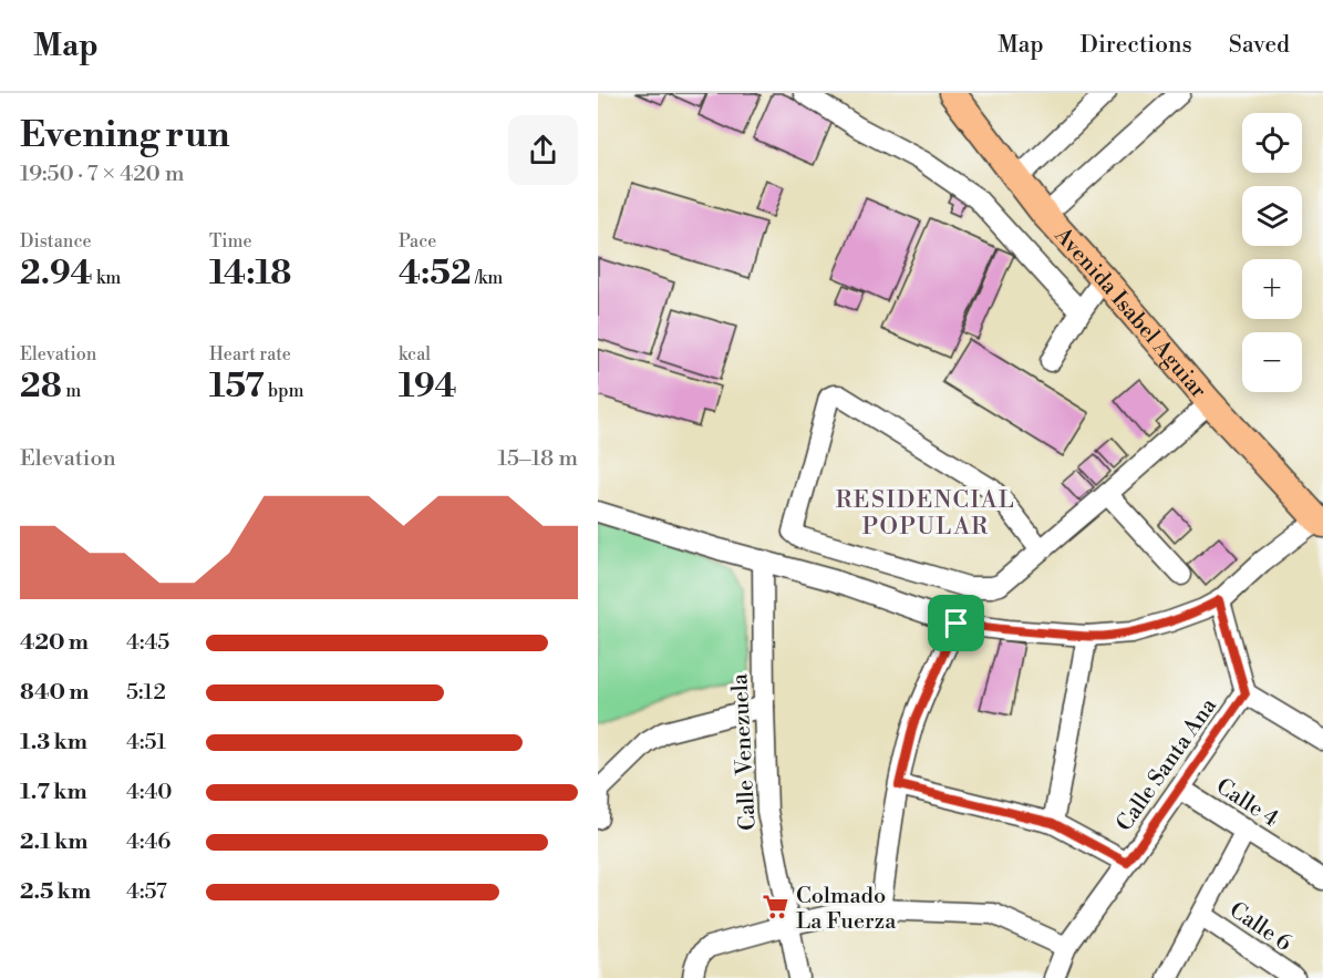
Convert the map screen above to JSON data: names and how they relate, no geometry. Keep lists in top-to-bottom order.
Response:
{
  "streets": {
    "main road": ["Avenida Isabel Aguiar"],
    "street": [
      "Calle Venezuela",
      "Calle Santa Ana",
      "Calle 4",
      "Calle 6"
    ]
  },
  "crossings": [
    ["Calle Santa Ana", "Calle 4"]
  ],
  "districts": ["RESIDENCIAL POPULAR"],
  "places": {
    "supermarket": ["Colmado La Fuerza"]
  },
  "page": {
    "header": "Map",
    "nav": ["Map", "Directions", "Saved"],
    "heading": ["Evening run", "19:50 · 7 × 420 m"],
    "map_buttons": ["+", "−"],
    "stats": [
      ["Distance", "2.94 km"],
      ["Time", "14:18"],
      ["Pace", "4:52 /km"],
      ["Elevation", "28 m"],
      ["Heart rate", "157 bpm"],
      ["kcal", "194"]
    ],
    "chart": ["Elevation", "15–18 m"],
    "list": [
      {
        "name": "420 m",
        "note": "4:45"
      },
      {
        "name": "840 m",
        "note": "5:12"
      },
      {
        "name": "1.3 km",
        "note": "4:51"
      },
      {
        "name": "1.7 km",
        "note": "4:40"
      },
      {
        "name": "2.1 km",
        "note": "4:46"
      },
      {
        "name": "2.5 km",
        "note": "4:57"
      }
    ]
  }
}
